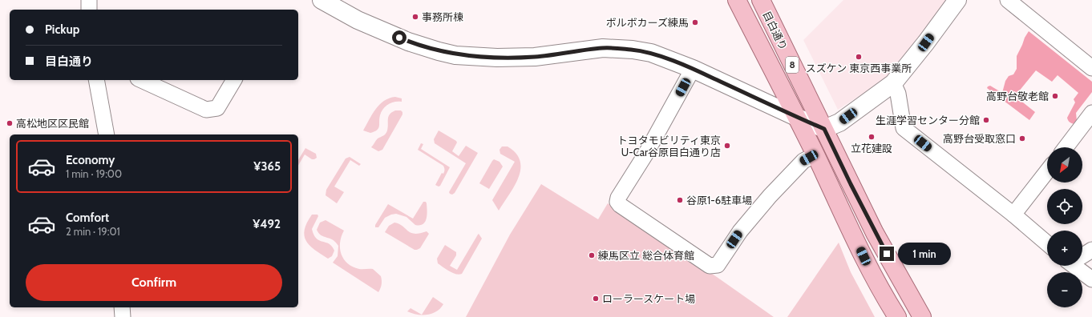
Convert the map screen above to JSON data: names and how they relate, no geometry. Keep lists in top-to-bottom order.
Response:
{
  "streets": {
    "main road": ["目白通り", "8"]
  },
  "places": [
    "事務所棟",
    "ボルボカーズ練馬",
    "スズケン 東京西事業所",
    "高野台敬老館",
    "生涯学習センター分館",
    "高松地区区民館",
    "立花建設",
    "高野台受取窓口",
    "トヨタモビリティ東京 U-Car谷原目白通り店",
    "谷原1-6駐車場",
    "練馬区立 総合体育館",
    "ローラースケート場"
  ],
  "north": "bottom left",
  "page": {
    "banner": ["Pickup", "目白通り"],
    "list": [
      {
        "name": "Economy",
        "note": "1 min · 19:00",
        "value": "¥365"
      },
      {
        "name": "Comfort",
        "note": "2 min · 19:01",
        "value": "¥492"
      }
    ],
    "map_buttons": ["+", "−"],
    "bubble": "1 min",
    "buttons": "Confirm"
  }
}
